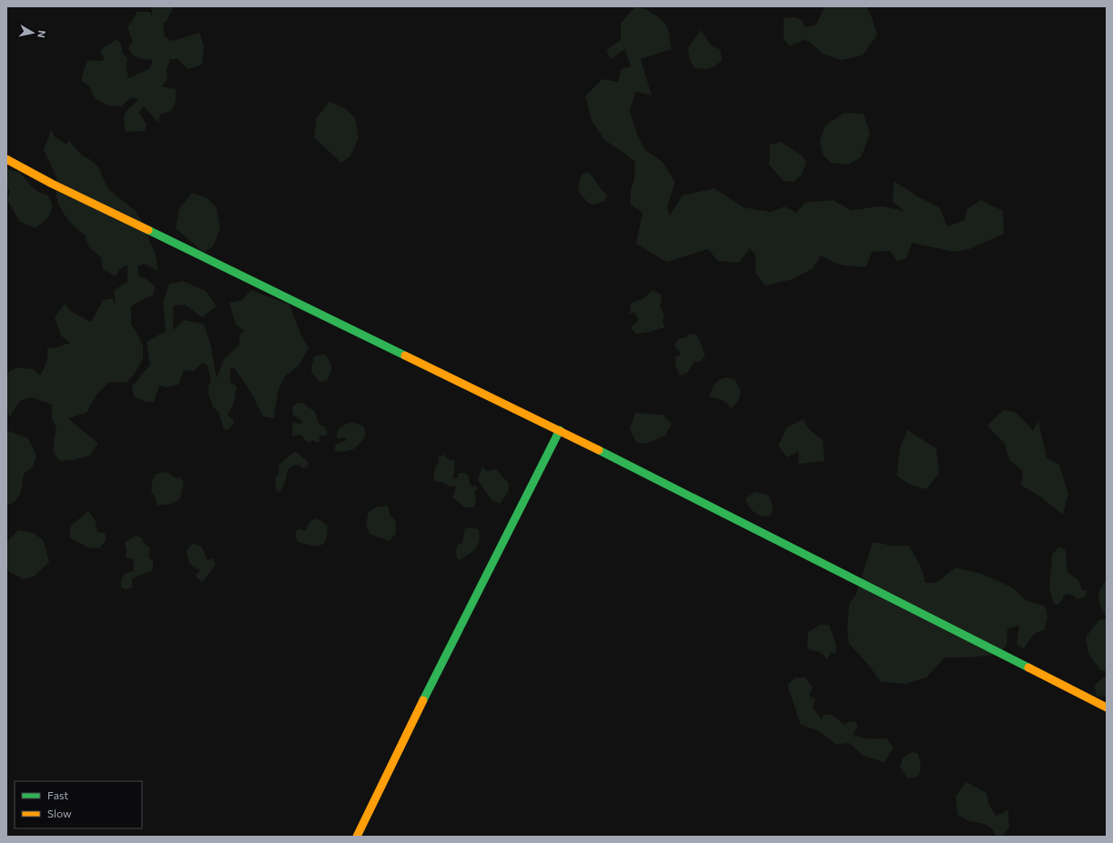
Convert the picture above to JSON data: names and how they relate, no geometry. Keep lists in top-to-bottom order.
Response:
{
  "legend": ["Fast", "Slow"],
  "north": "right"
}
